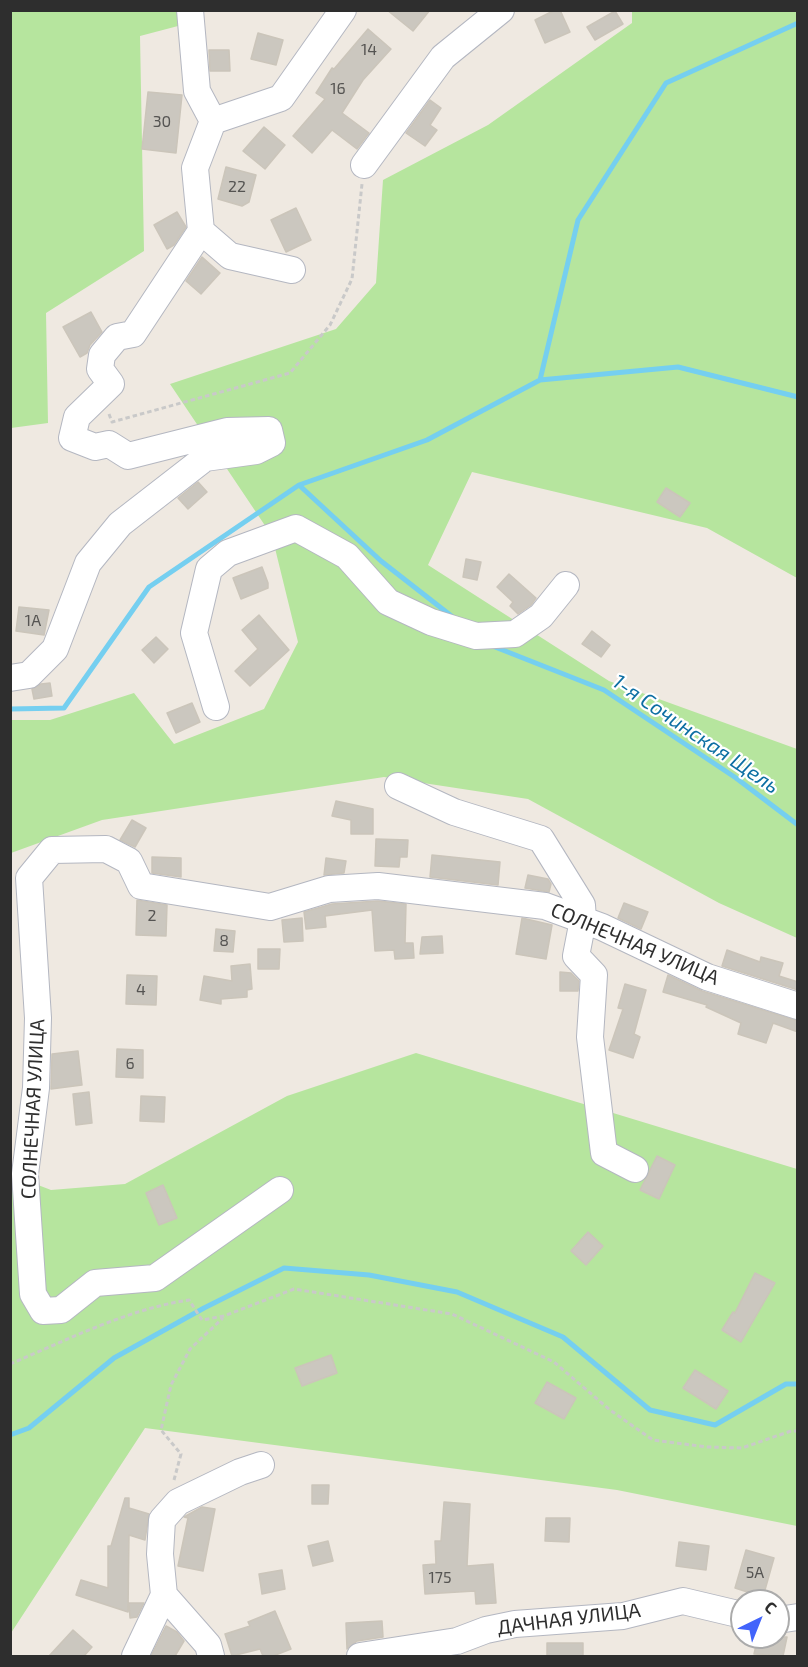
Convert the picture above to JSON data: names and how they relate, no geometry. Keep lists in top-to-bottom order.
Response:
{
  "streets": {
    "street": ["СОЛНЕЧНАЯ УЛИЦА", "ДАЧНАЯ УЛИЦА"]
  },
  "water": ["1-я Сочинская Щель"],
  "house_numbers": [
    "14",
    "16",
    "30",
    "22",
    "1А",
    "2",
    "8",
    "4",
    "6",
    "5А",
    "175"
  ],
  "north": "top right"
}
